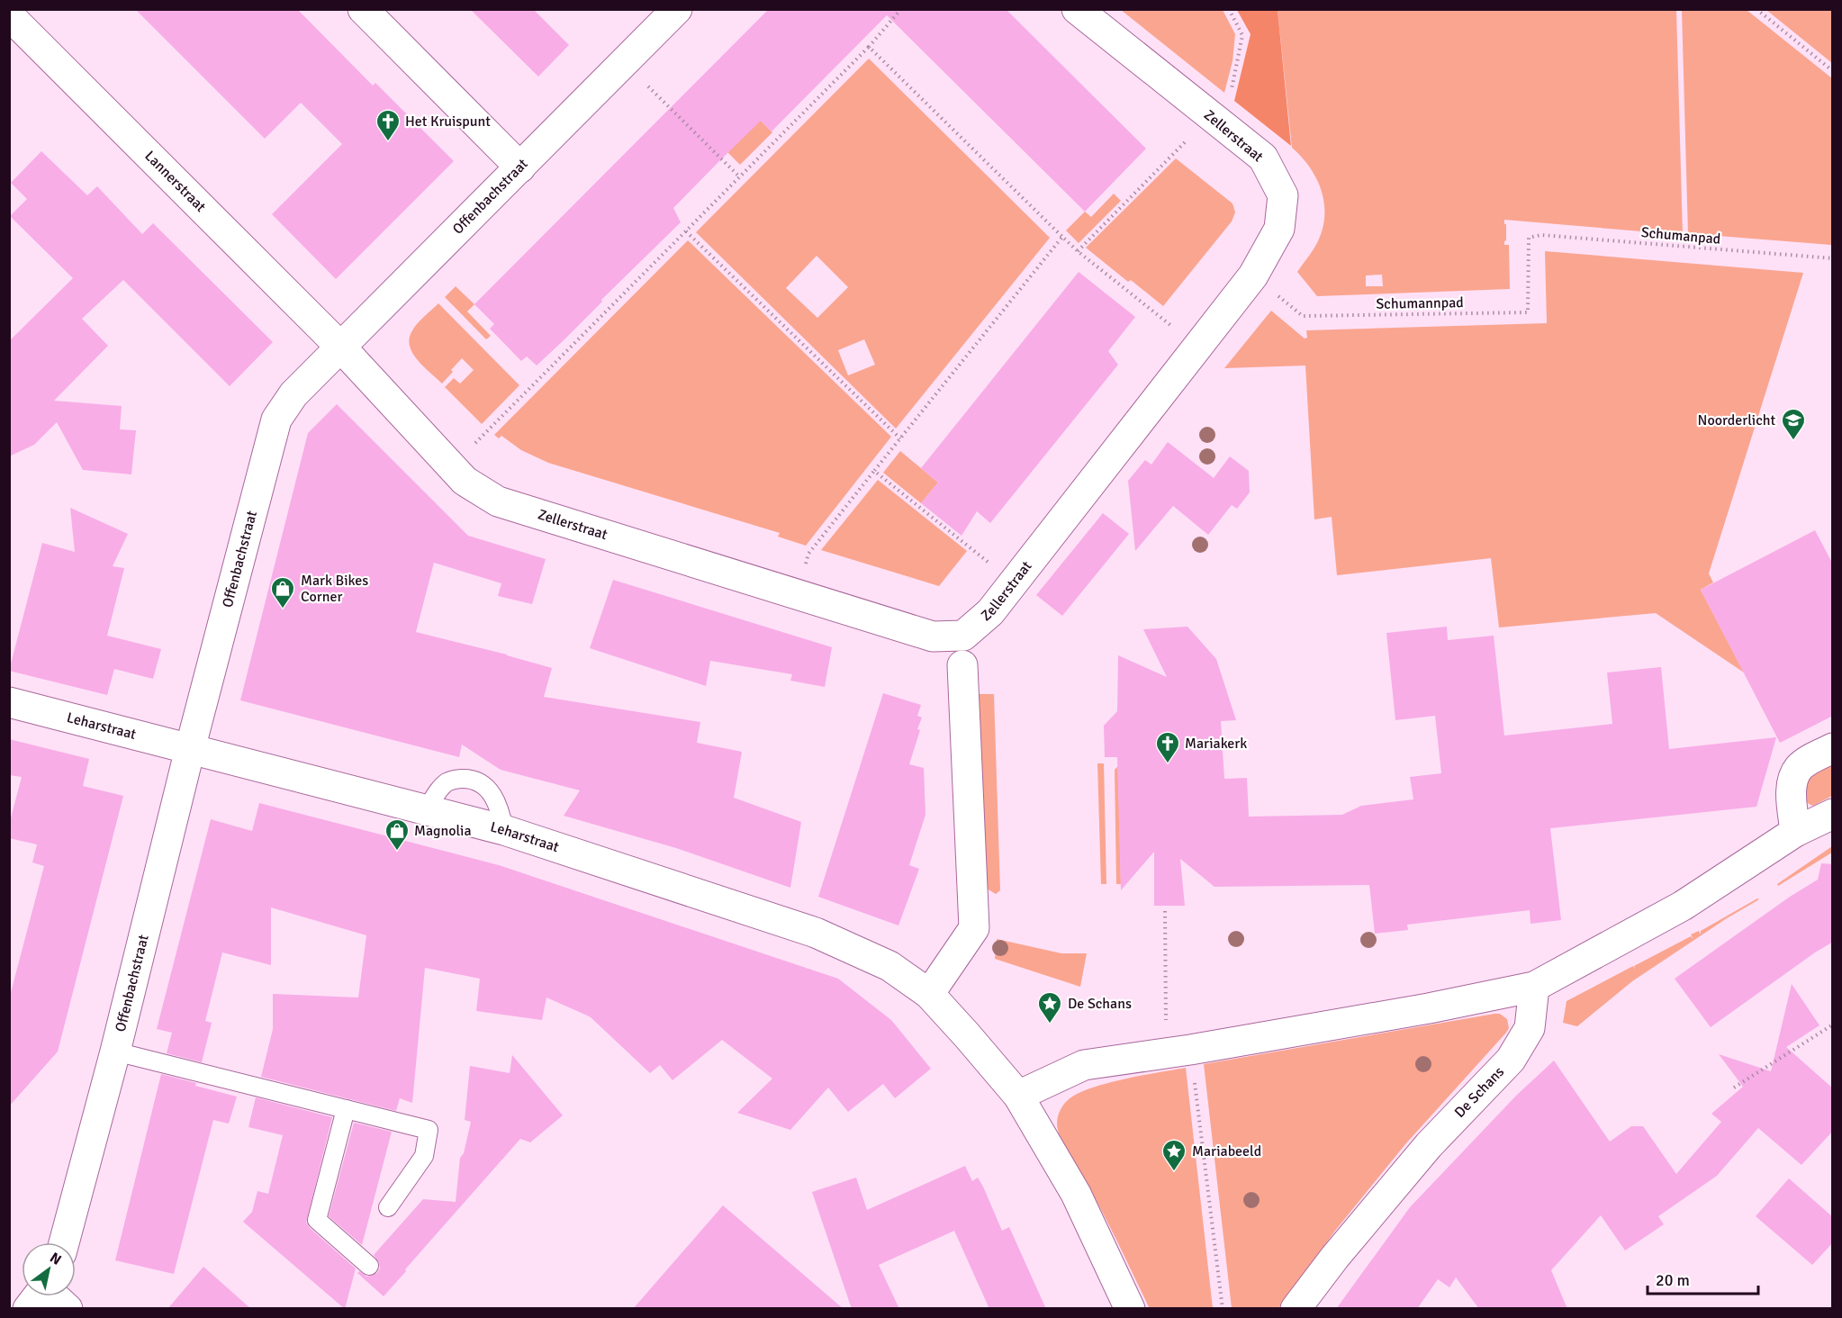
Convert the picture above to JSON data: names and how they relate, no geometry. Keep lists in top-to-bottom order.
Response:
{
  "streets": {
    "street": [
      "Zellerstraat",
      "Lannerstraat",
      "Offenbachstraat",
      "Leharstraat",
      "De Schans"
    ],
    "path": ["Schumanpad", "Schumannpad"]
  },
  "crossings": [
    ["Zellerstraat", "Lannerstraat"],
    ["Zellerstraat", "Offenbachstraat"],
    ["Zellerstraat", "Schumannpad"],
    ["Lannerstraat", "Offenbachstraat"],
    ["Offenbachstraat", "Leharstraat"],
    ["Schumanpad", "Schumannpad"]
  ],
  "places": {
    "church": ["Het Kruispunt", "Mariakerk"],
    "school or university": ["Noorderlicht"],
    "shop": ["Mark Bikes Corner", "Magnolia"],
    "place": ["De Schans", "Mariabeeld"]
  },
  "scale_bar": "20 m",
  "north": "top right"
}
